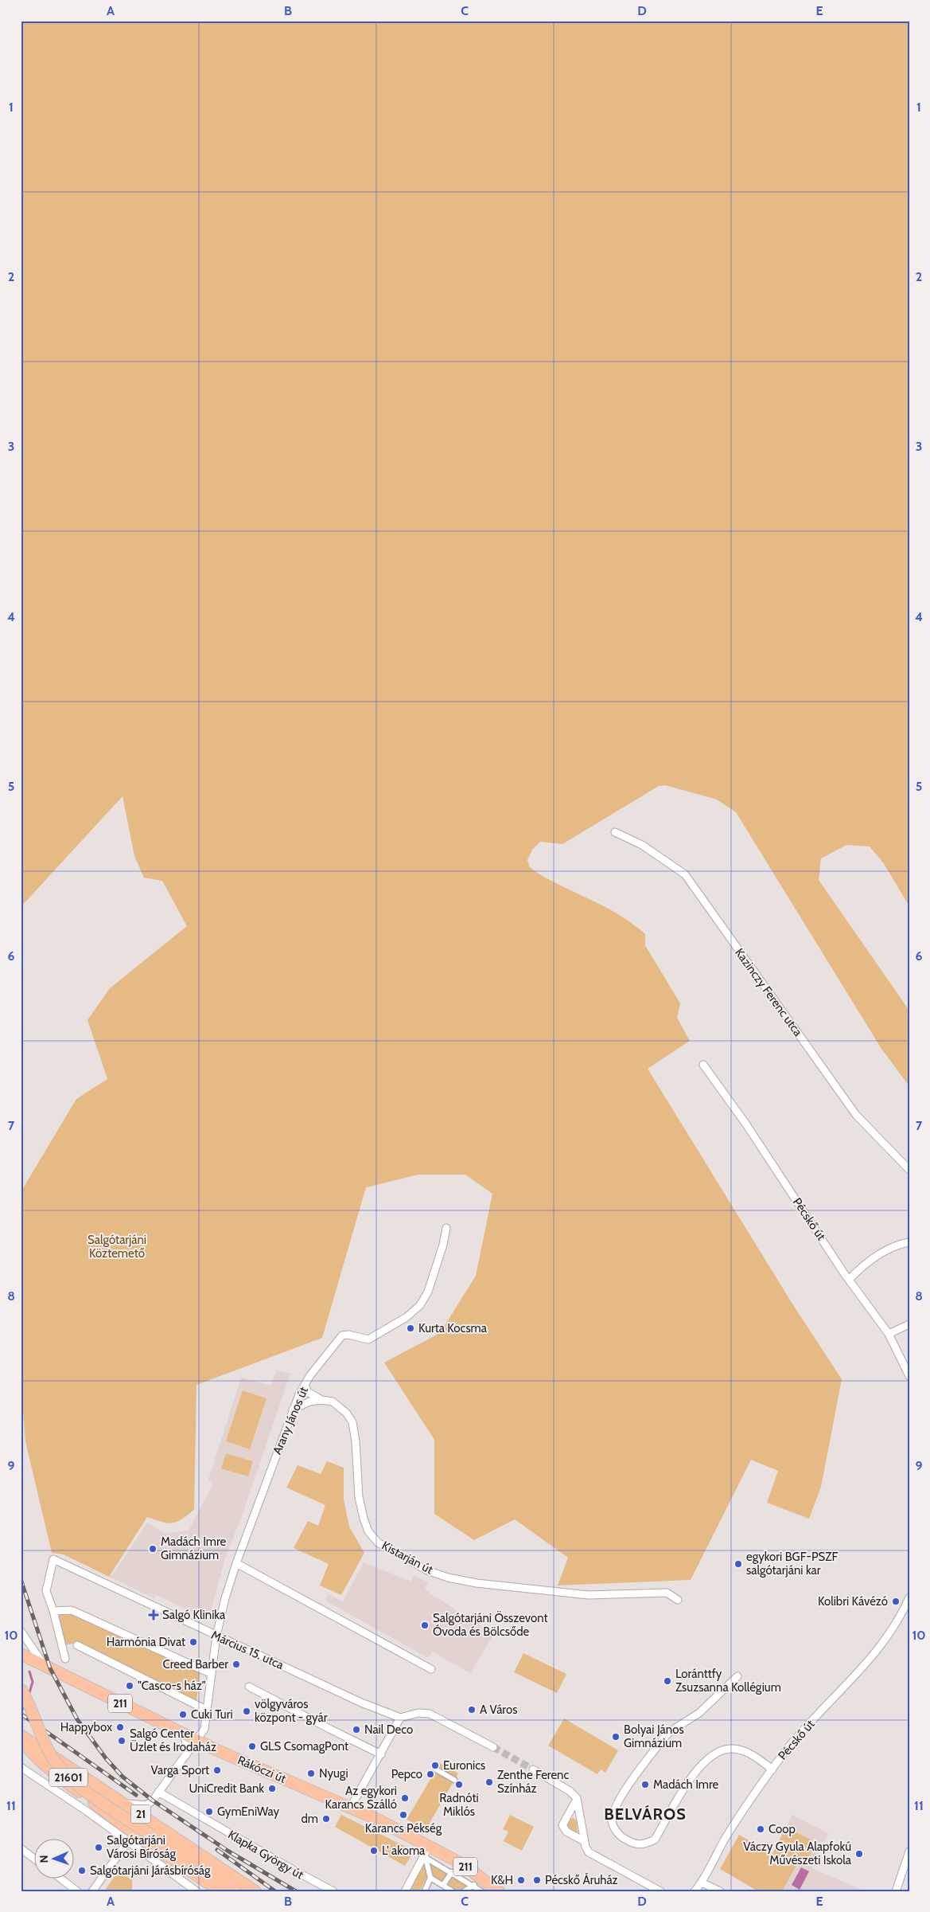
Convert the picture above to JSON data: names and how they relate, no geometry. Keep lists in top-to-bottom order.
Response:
{
  "streets": {
    "main road": [
      "211",
      "Rákóczi út",
      "21601",
      "21"
    ],
    "street": [
      "Kazinczy Ferenc utca",
      "Pécskő út",
      "Arany János út",
      "Kistarján út",
      "Március 15. utca",
      "Klapka György út"
    ]
  },
  "crossings": [
    ["Arany János út", "Kistarján út"],
    ["Arany János út", "Március 15. utca"],
    ["Arany János út", "Rákóczi út"],
    ["Arany János út", "21"],
    ["Arany János út", "Klapka György út"]
  ],
  "districts": ["BELVÁROS"],
  "parks": ["Salgótarjáni Köztemető"],
  "places": {
    "other": [
      "Kurta Kocsma",
      "Madách Imre Gimnázium",
      "egykori BGF-PSZF salgótarjáni kar",
      "Kolibri Kávézó",
      "Salgótarjáni Összevont Óvoda és Bölcsőde",
      "Harmónia Divat",
      "Creed Barber",
      "Loránttfy Zsuzsanna Kollégium",
      "\"Casco-s ház\"",
      "A Város",
      "völgyváros központ - gyár",
      "Cuki Turi",
      "Happybox",
      "Nail Deco",
      "Bolyai János Gimnázium",
      "Salgó Center Üzlet és Irodaház",
      "GLS CsomagPont",
      "Euronics",
      "Varga Sport",
      "Nyugi",
      "Pepco",
      "Zenthe Ferenc Színház",
      "Radnóti Miklós",
      "Madách Imre",
      "UniCredit Bank",
      "Az egykori Karancs Szálló",
      "GymEniWay",
      "Karancs Pékség",
      "dm",
      "Coop",
      "Salgótarjáni Városi Bíróság",
      "L' akoma",
      "Váczy Gyula Alapfokú Művészeti Iskola",
      "Salgótarjáni Járásbíróság",
      "K&H",
      "Pécskő Áruház"
    ],
    "health": ["Salgó Klinika"]
  },
  "north": "left",
  "grid": {
    "columns": [
      "A",
      "B",
      "C",
      "D",
      "E"
    ],
    "rows": [
      "1",
      "2",
      "3",
      "4",
      "5",
      "6",
      "7",
      "8",
      "9",
      "10",
      "11"
    ]
  }
}
